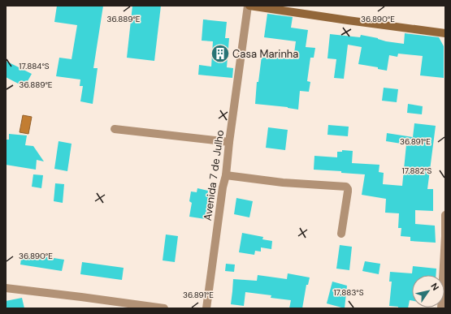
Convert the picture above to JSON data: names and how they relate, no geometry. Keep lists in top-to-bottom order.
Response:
{
  "streets": {
    "street": ["Avenida 7 de Julho"]
  },
  "places": {
    "building": ["Casa Marinha"]
  },
  "north": "top right",
  "coordinates": [
    "36.890°E",
    "36.889°E",
    "17.884°S",
    "36.891°E",
    "17.882°S",
    "17.883°S"
  ]
}
